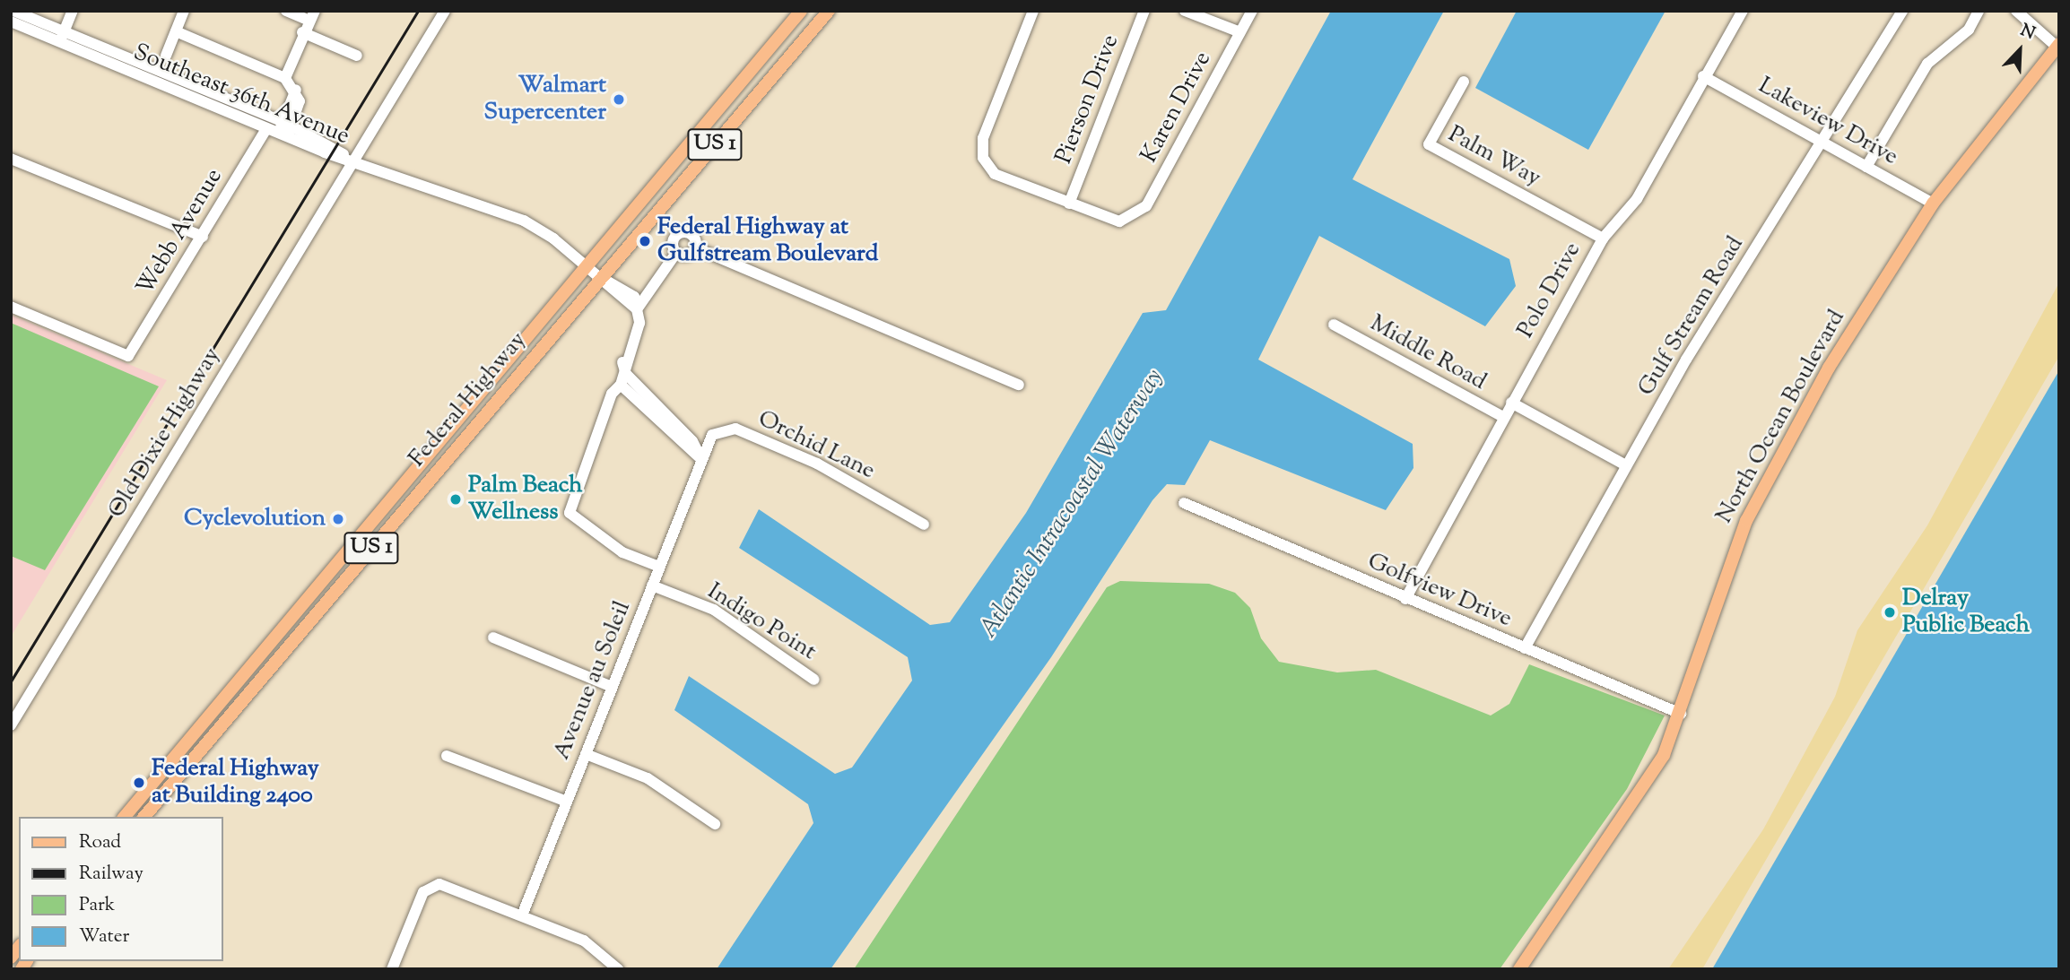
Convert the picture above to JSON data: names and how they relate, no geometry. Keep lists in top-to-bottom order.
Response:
{
  "streets": {
    "main road": ["US 1", "Federal Highway", "North Ocean Boulevard"],
    "street": [
      "Southeast 36th Avenue",
      "Pierson Drive",
      "Karen Drive",
      "Lakeview Drive",
      "Palm Way",
      "Webb Avenue",
      "Polo Drive",
      "Gulf Stream Road",
      "Middle Road",
      "Old Dixie Highway",
      "Orchid Lane",
      "Golfview Drive",
      "Indigo Point",
      "Avenue au Soleil"
    ]
  },
  "crossings": [
    ["Southeast 36th Avenue", "Webb Avenue"],
    ["Southeast 36th Avenue", "Federal Highway"],
    ["Southeast 36th Avenue", "Old Dixie Highway"],
    ["Pierson Drive", "Karen Drive"],
    ["Lakeview Drive", "Polo Drive"],
    ["Lakeview Drive", "Gulf Stream Road"],
    ["Lakeview Drive", "North Ocean Boulevard"],
    ["Palm Way", "Polo Drive"],
    ["Polo Drive", "Middle Road"],
    ["Polo Drive", "Golfview Drive"],
    ["Gulf Stream Road", "Middle Road"],
    ["Gulf Stream Road", "Golfview Drive"],
    ["North Ocean Boulevard", "Golfview Drive"],
    ["Orchid Lane", "Avenue au Soleil"],
    ["Indigo Point", "Avenue au Soleil"]
  ],
  "water": ["Atlantic Intracoastal Waterway"],
  "places": [
    "Walmart Supercenter",
    "Federal Highway at Gulfstream Boulevard",
    "Palm Beach Wellness",
    "Cyclevolution",
    "Delray Public Beach",
    "Federal Highway at Building 2400"
  ],
  "legend": [
    "Road",
    "Railway",
    "Park",
    "Water"
  ],
  "north": "top right"
}
